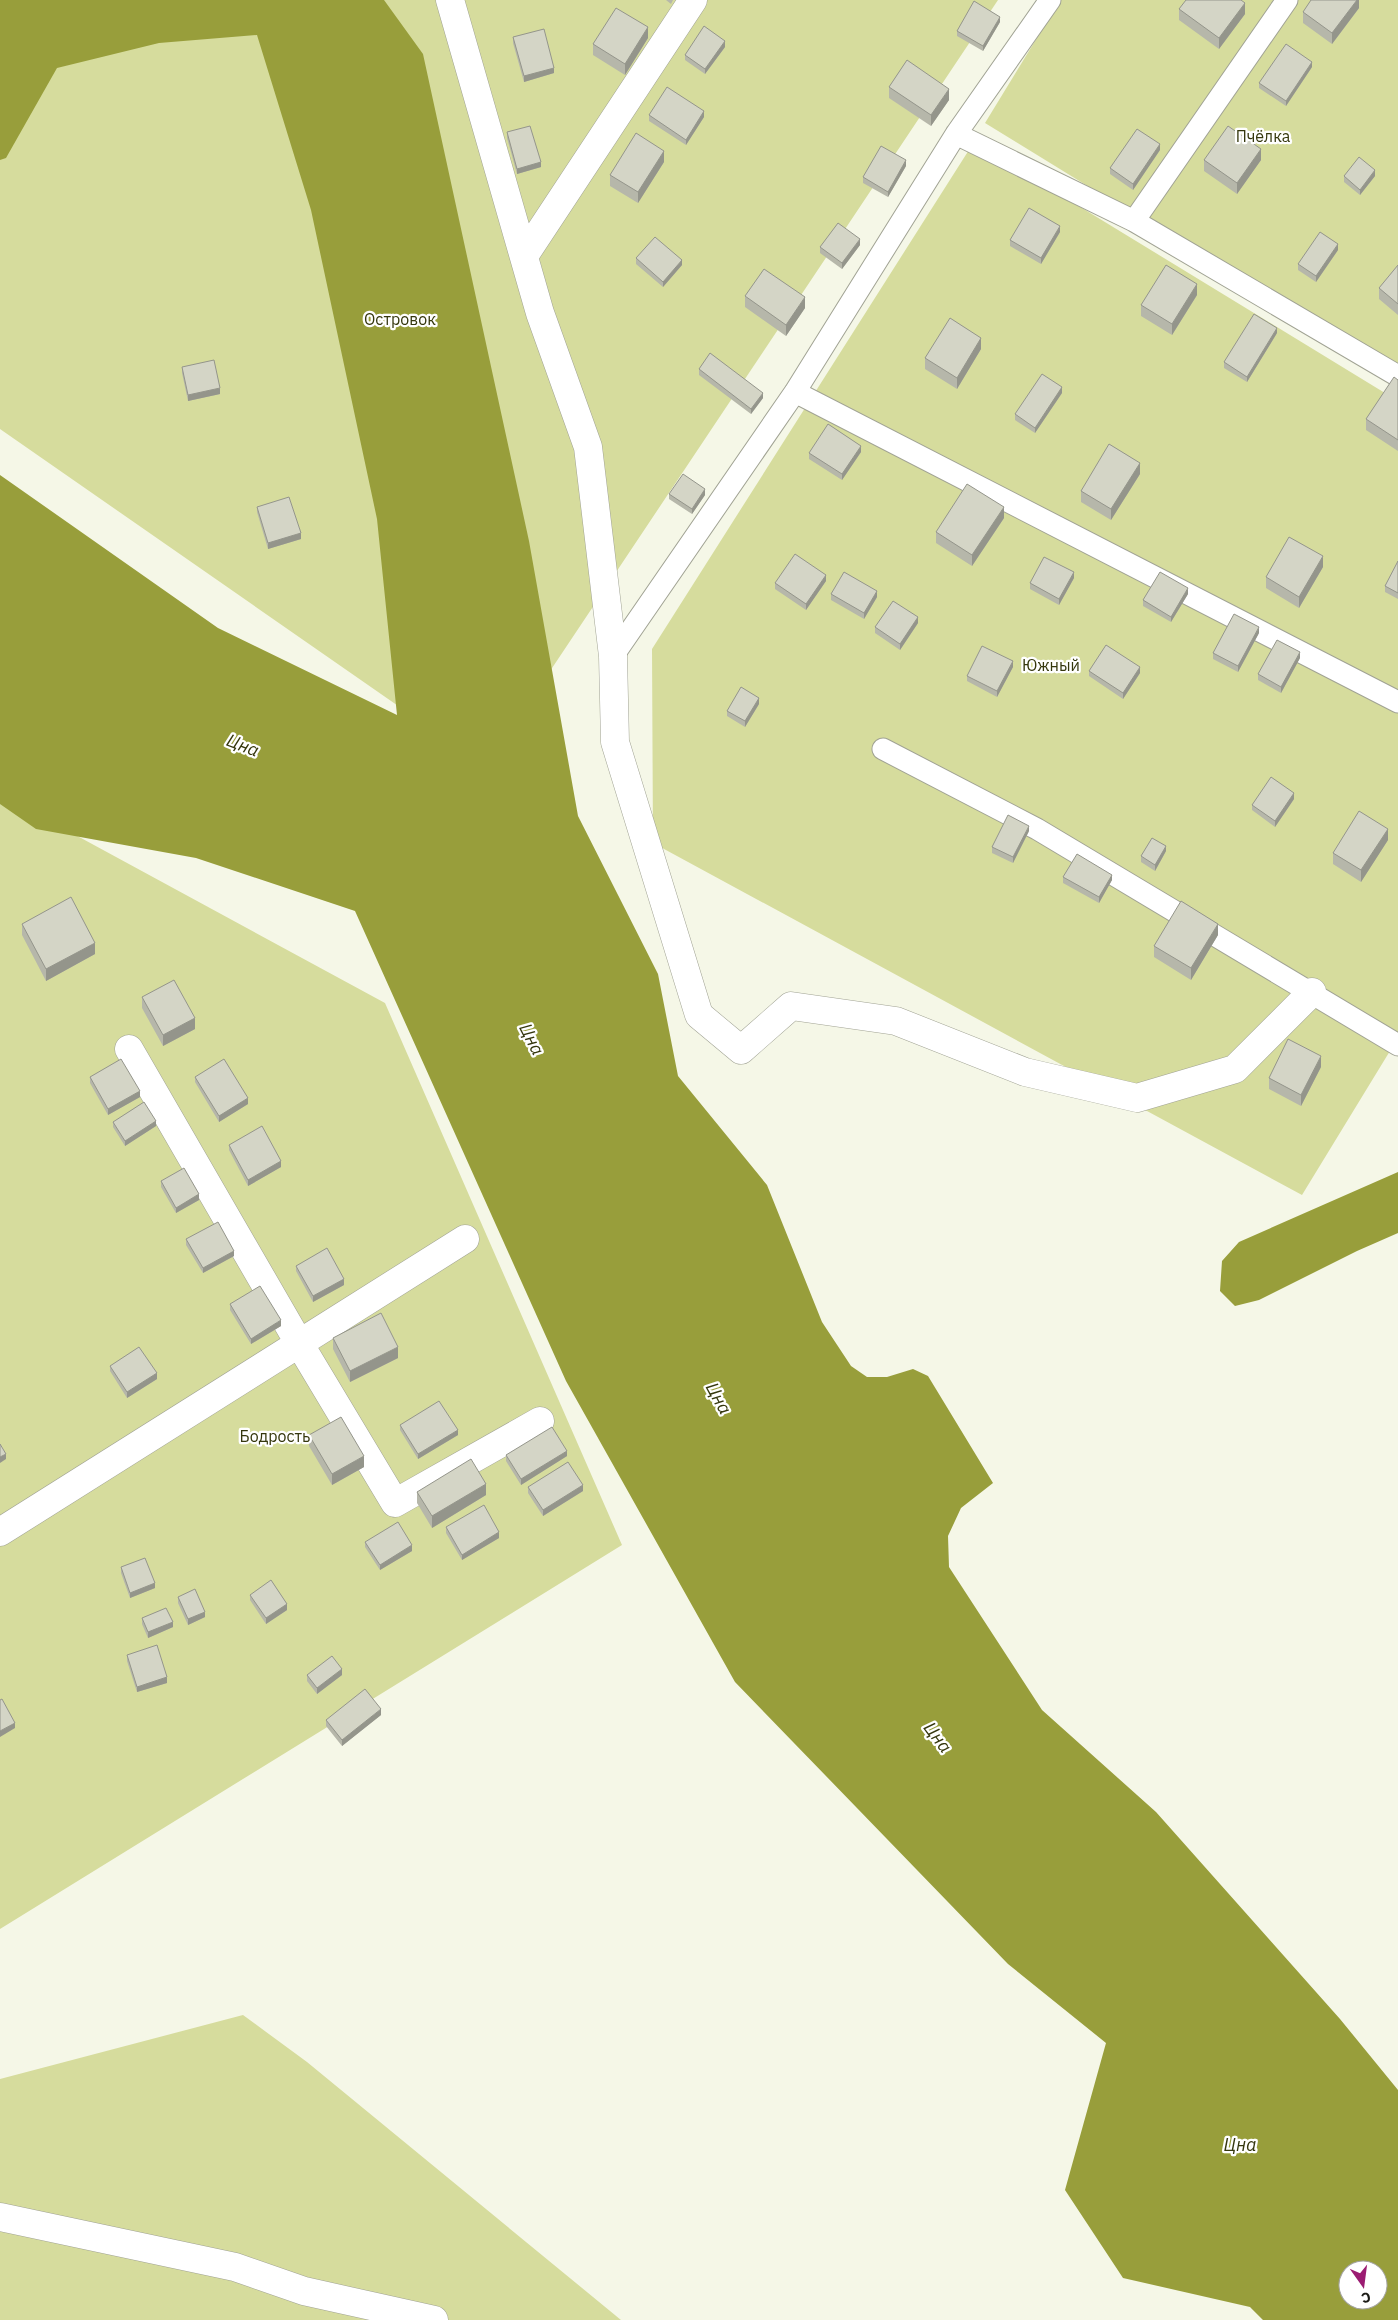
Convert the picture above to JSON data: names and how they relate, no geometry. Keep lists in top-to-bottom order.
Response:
{
  "water": ["Цна"],
  "parks": [
    "Пчёлка",
    "Островок",
    "Южный",
    "Бодрость"
  ],
  "north": "bottom"
}
